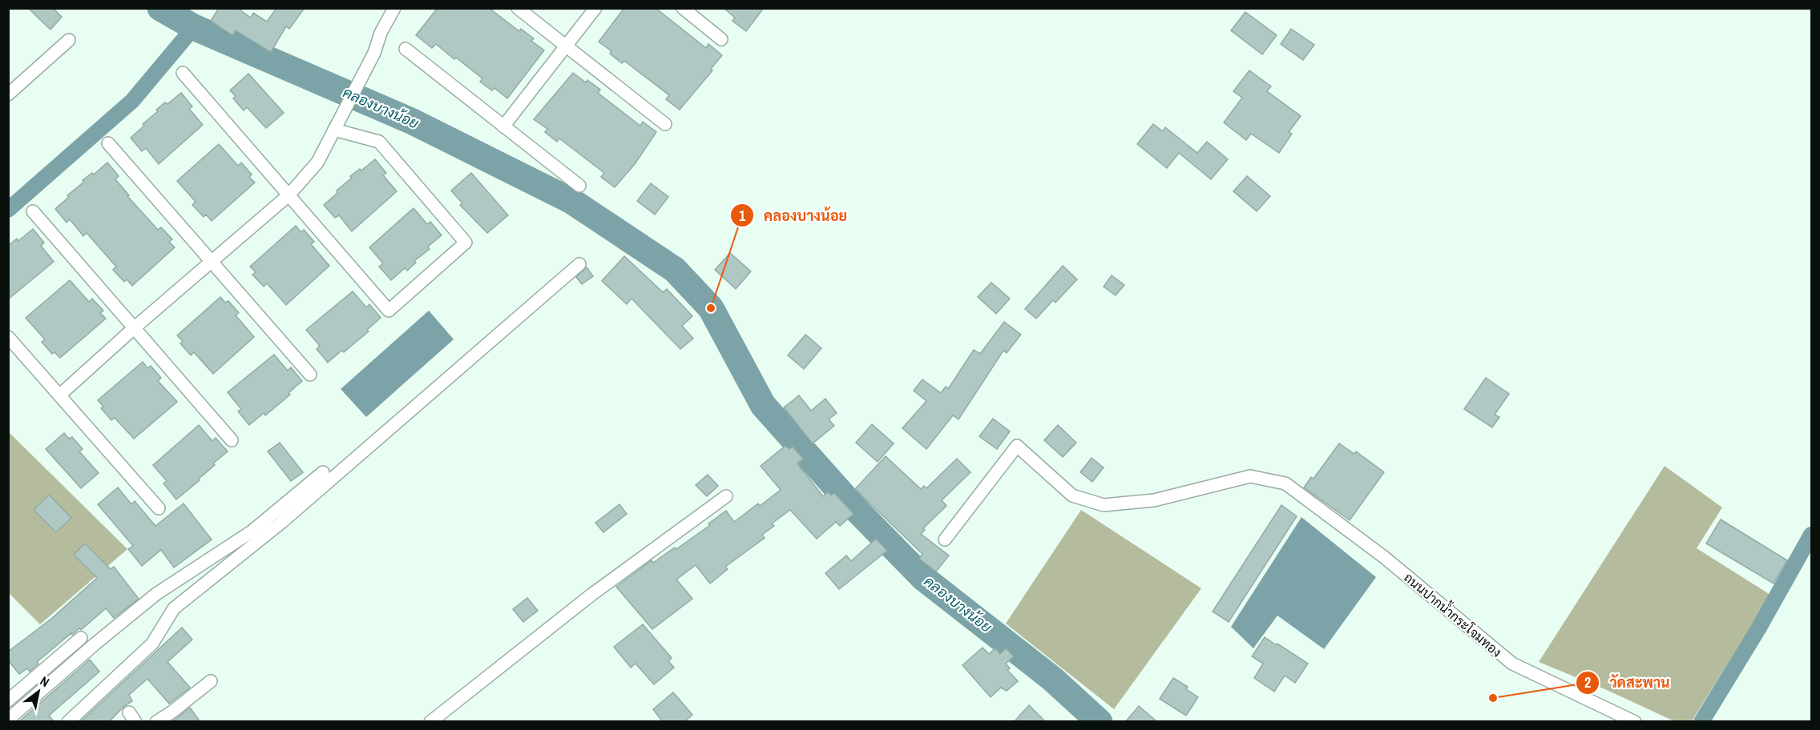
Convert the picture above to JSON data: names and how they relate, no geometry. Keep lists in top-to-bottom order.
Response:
{
  "streets": {
    "street": ["ถนนปากน้ำกระโจมทอง"]
  },
  "water": ["คลองบางน้อย"],
  "places": ["คลองบางน้อย", "วัดสะพาน"],
  "north": "top right"
}
